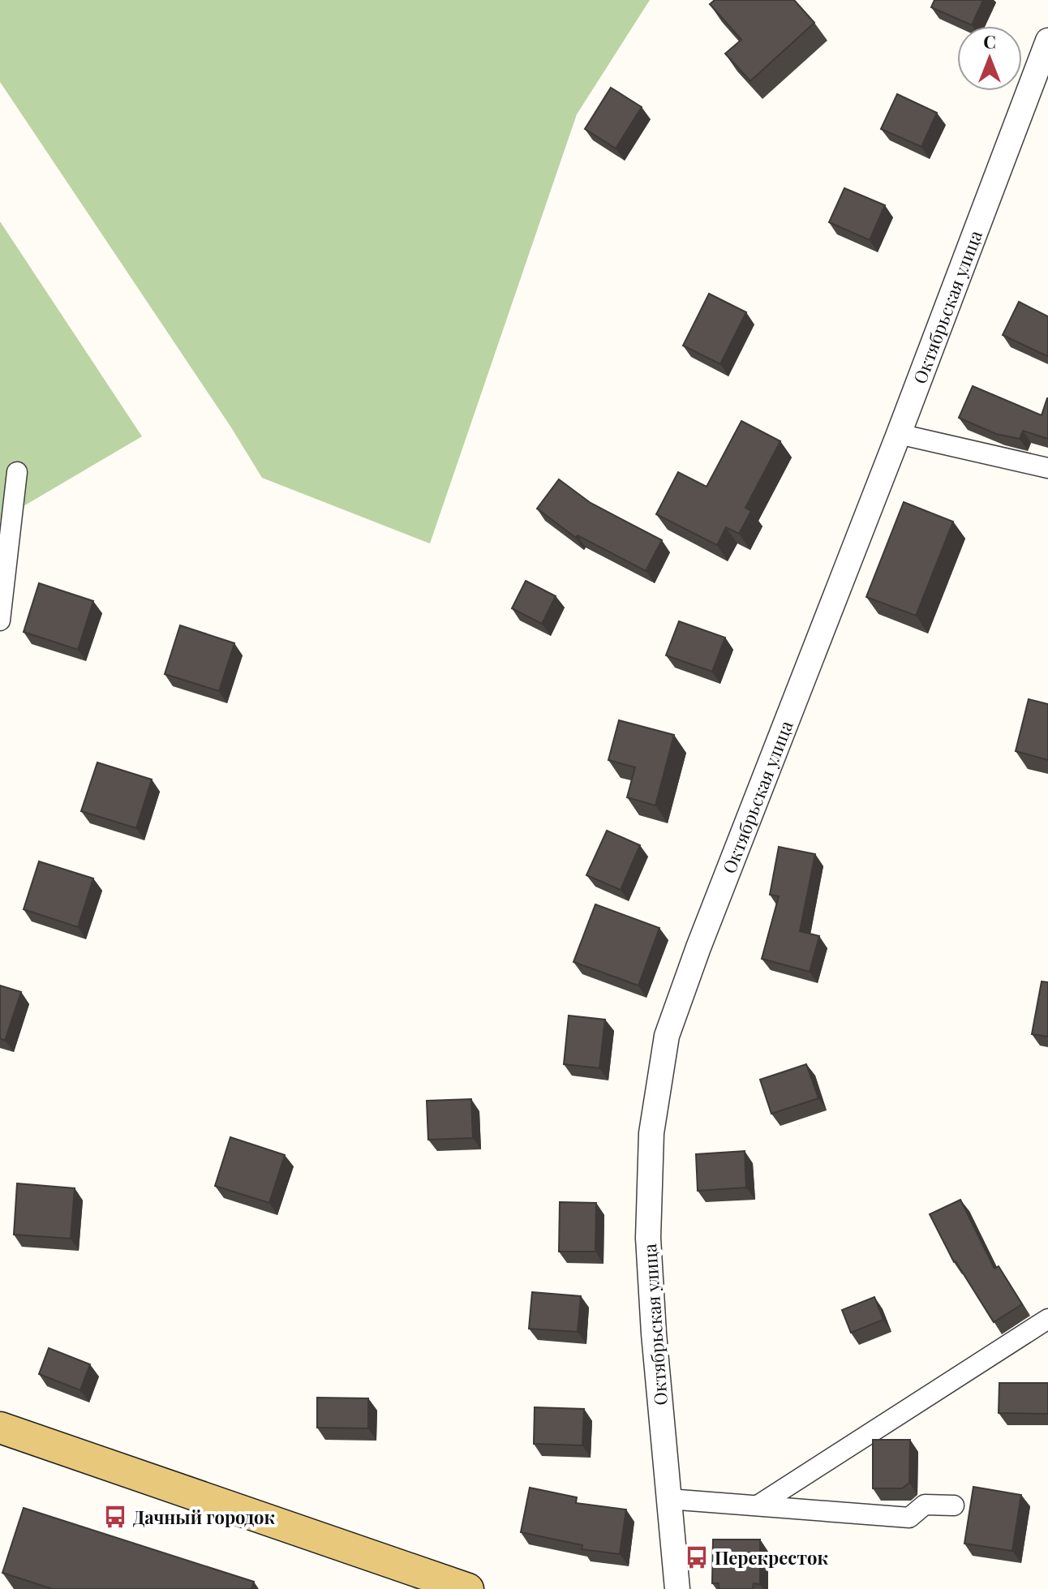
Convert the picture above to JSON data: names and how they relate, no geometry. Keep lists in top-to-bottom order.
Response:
{
  "streets": {
    "street": ["Октябрьская улица"]
  },
  "places": {
    "bus stop": ["Дачный городок", "Перекресток"]
  },
  "north": "top"
}
